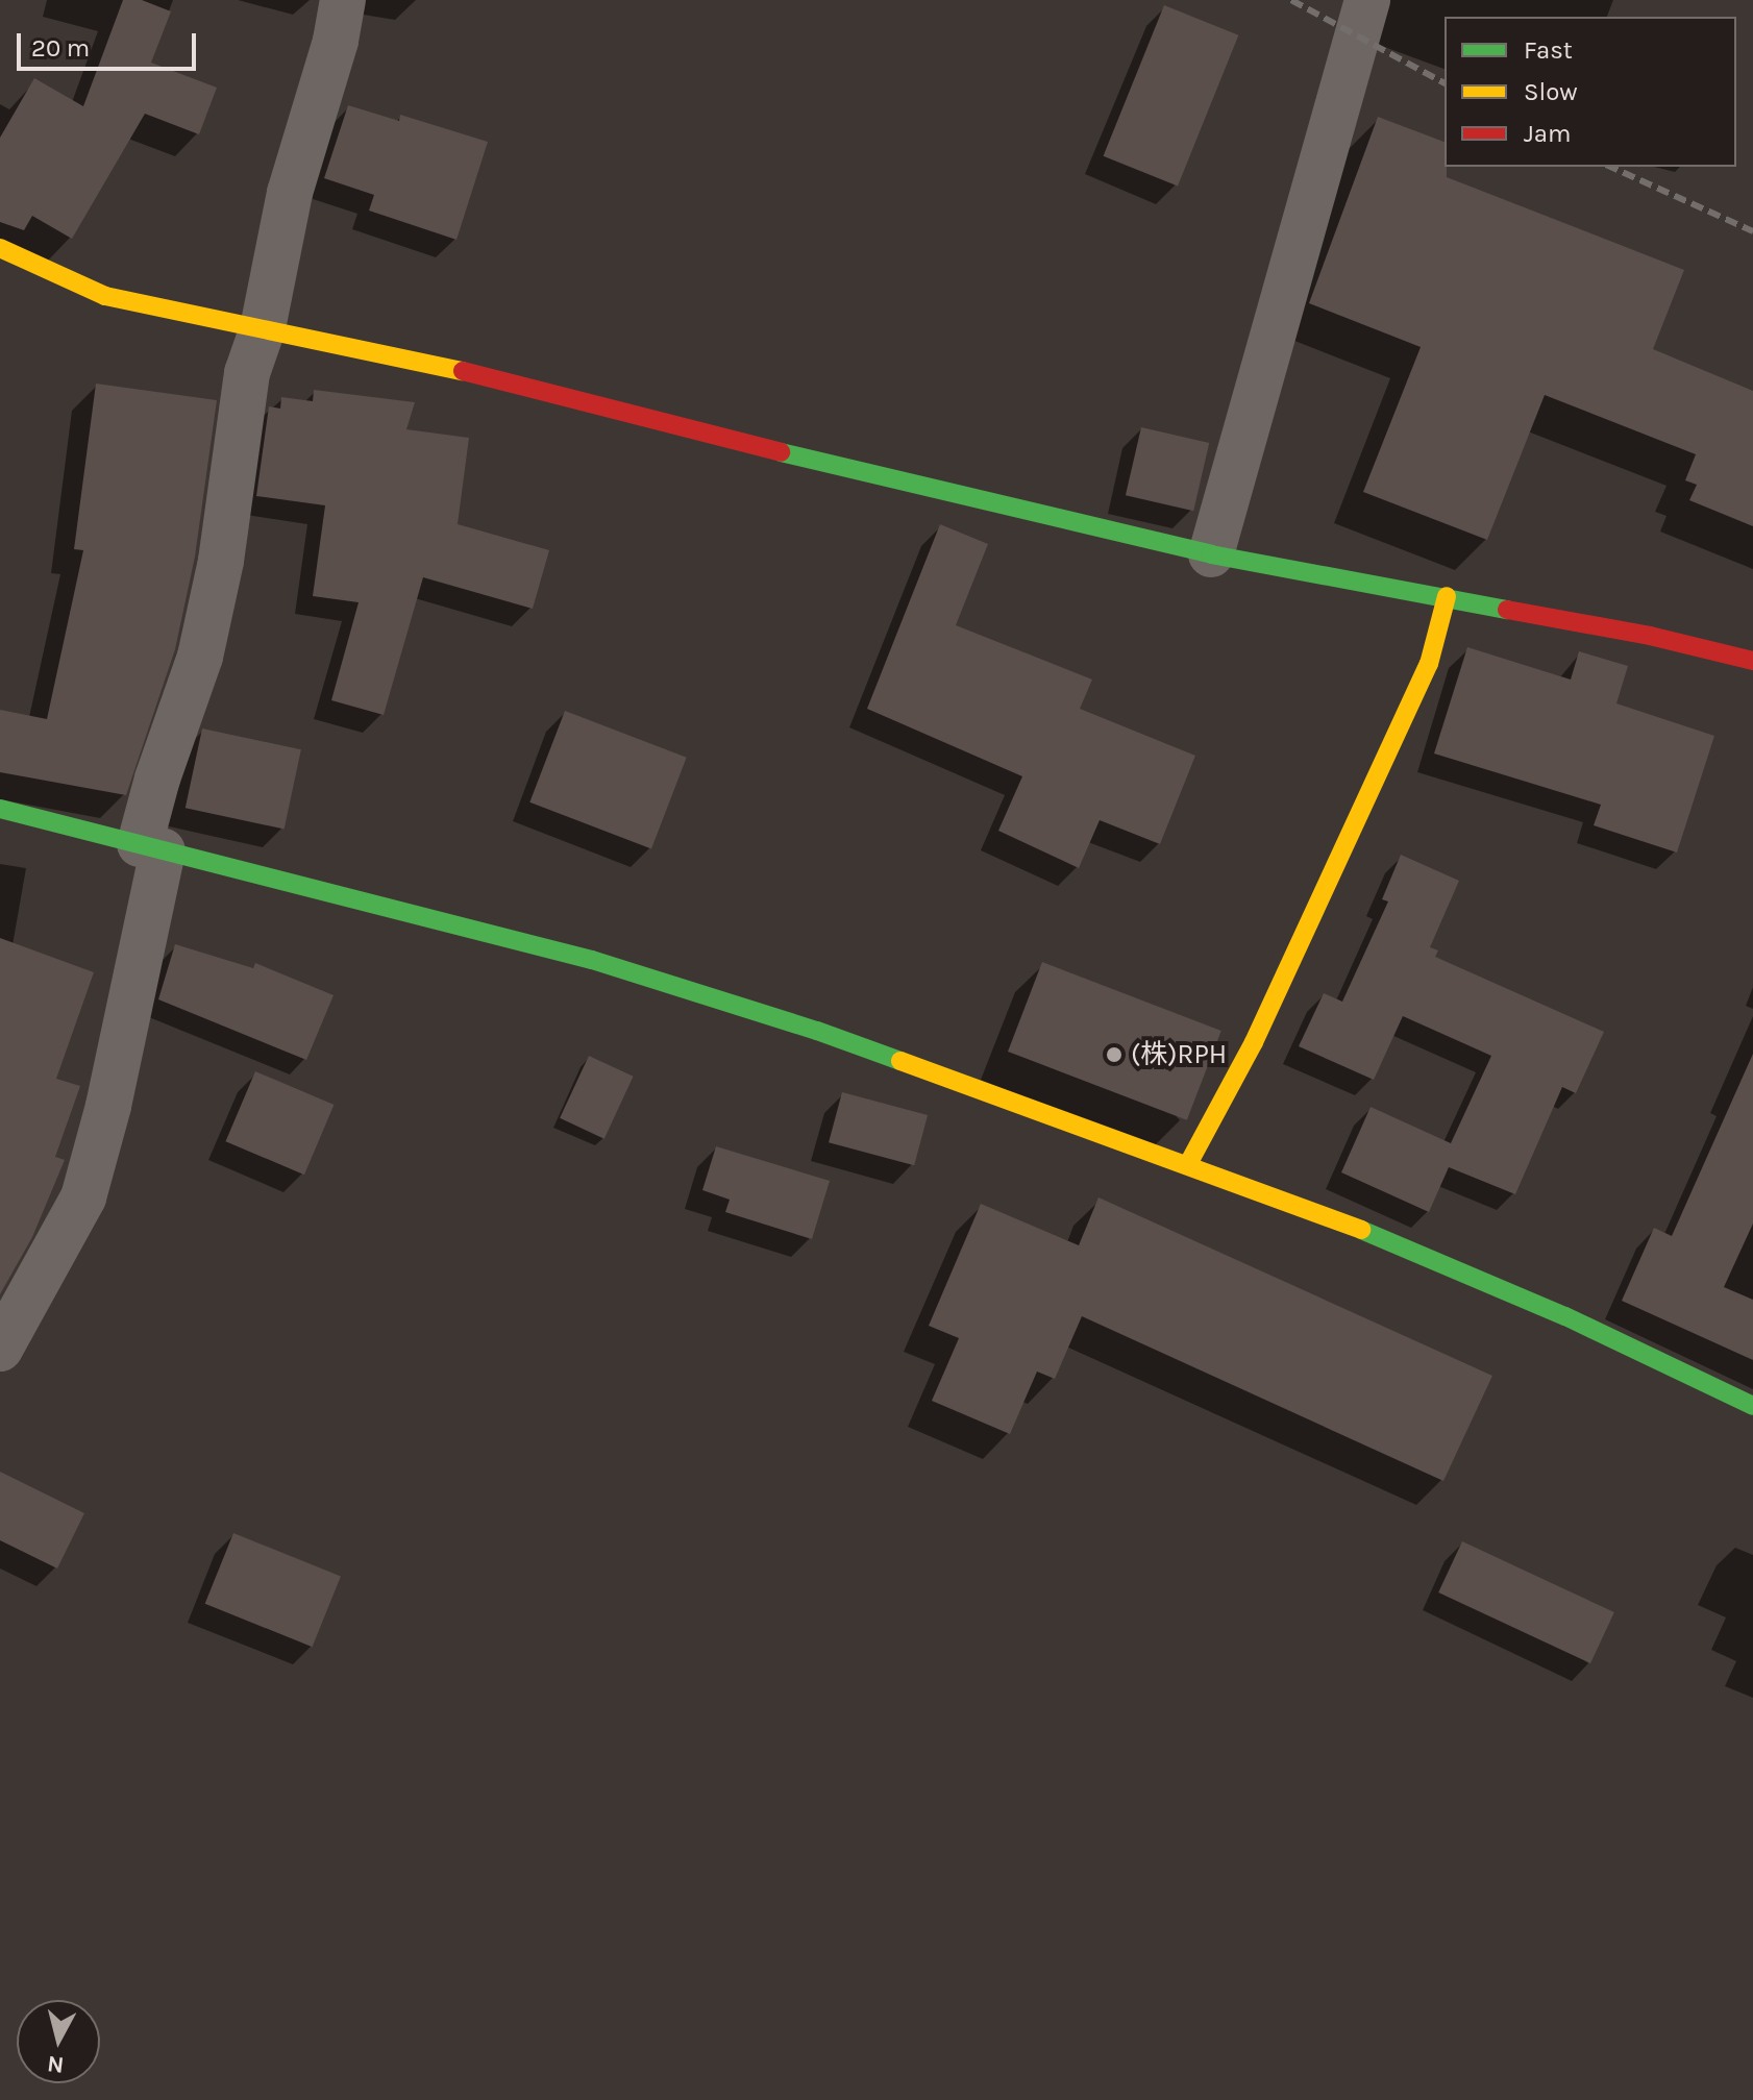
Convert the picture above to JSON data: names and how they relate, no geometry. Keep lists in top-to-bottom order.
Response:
{
  "places": ["(株)RPH"],
  "legend": ["Fast", "Slow", "Jam"],
  "scale_bar": "20 m",
  "north": "bottom"
}
